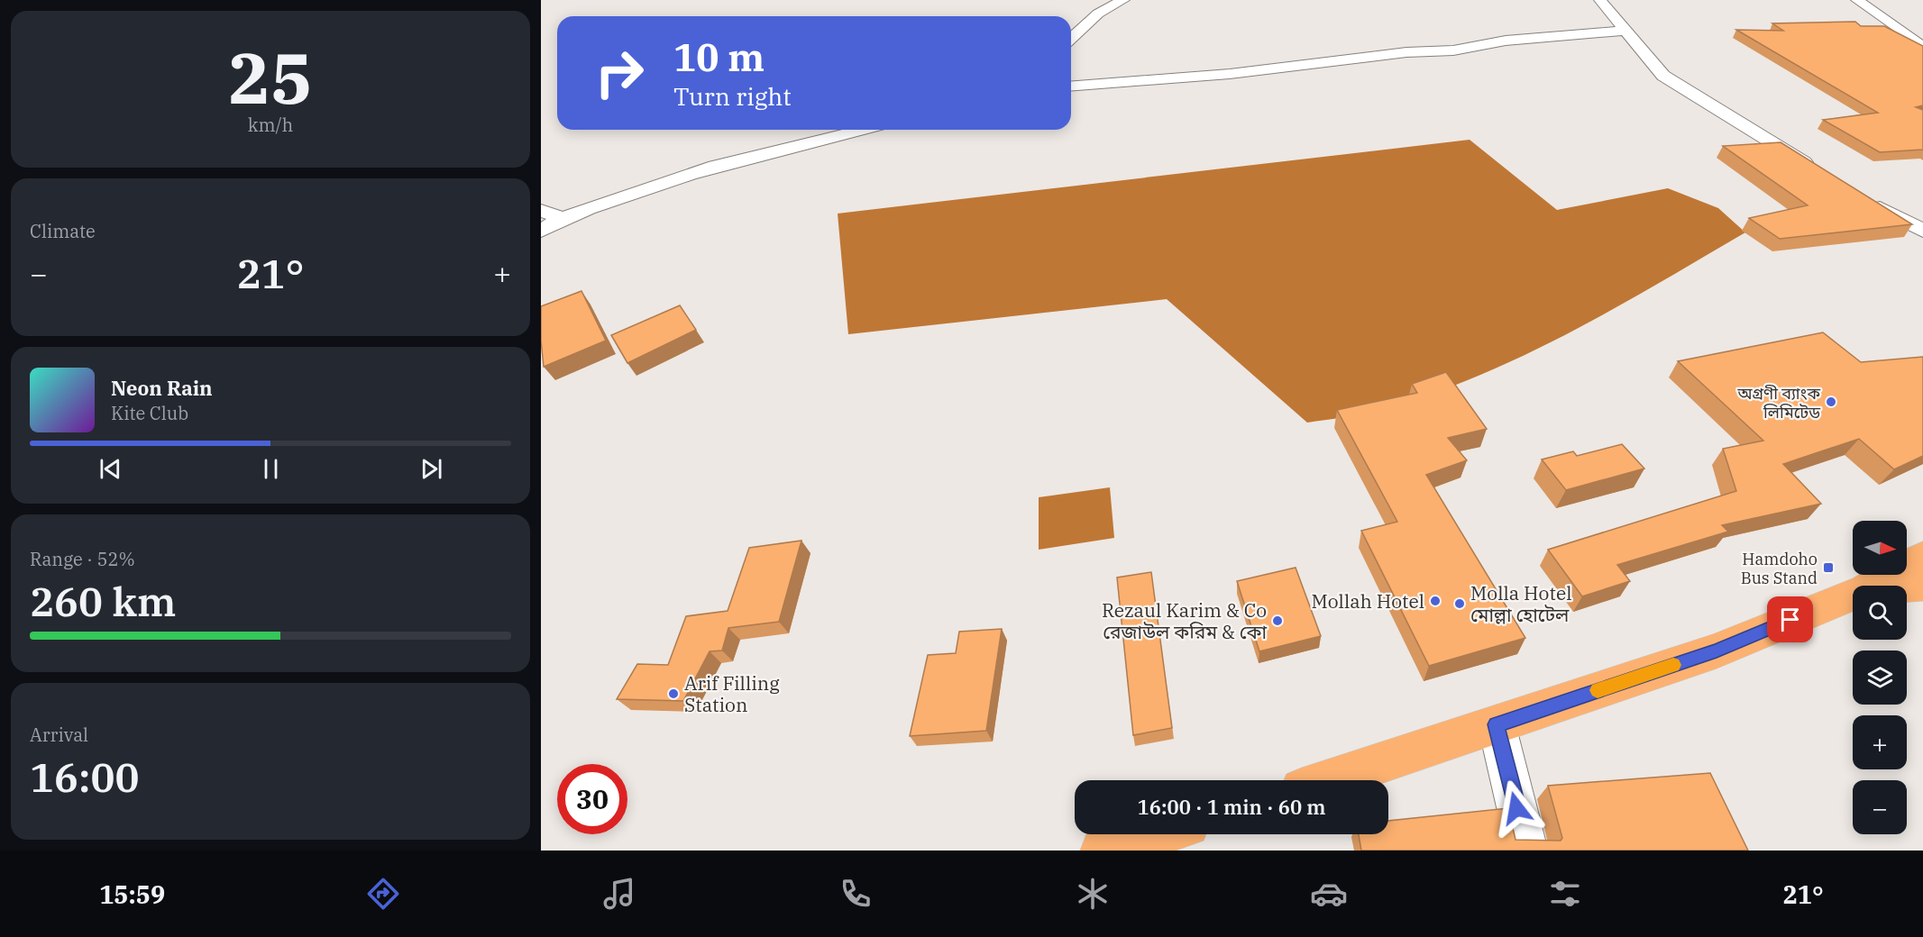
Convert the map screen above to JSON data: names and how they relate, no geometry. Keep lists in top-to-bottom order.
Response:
{
  "places": {
    "other": [
      "অগ্রণী ব্যাংক লিমিটেড",
      "Mollah Hotel",
      "Molla Hotel মোল্লা হোটেল",
      "Rezaul Karim & Co রেজাউল করিম & কো",
      "Arif Filling Station"
    ],
    "transit": ["Hamdoho Bus Stand"]
  },
  "north": "right",
  "page": {
    "tile": [
      ["25", "km/h"],
      "Climate",
      ["Range · 52%", "260 km"],
      ["Arrival", "16:00"]
    ],
    "turn": ["10 m", "Turn right"],
    "heat": ["−", "21°", "+"],
    "song": ["Neon Rain", "Kite Club"],
    "map_buttons": ["+", "−"],
    "limit": "30",
    "trip": "16:00 · 1 min · 60 m",
    "tabs": ["15:59", "21°"]
  }
}
